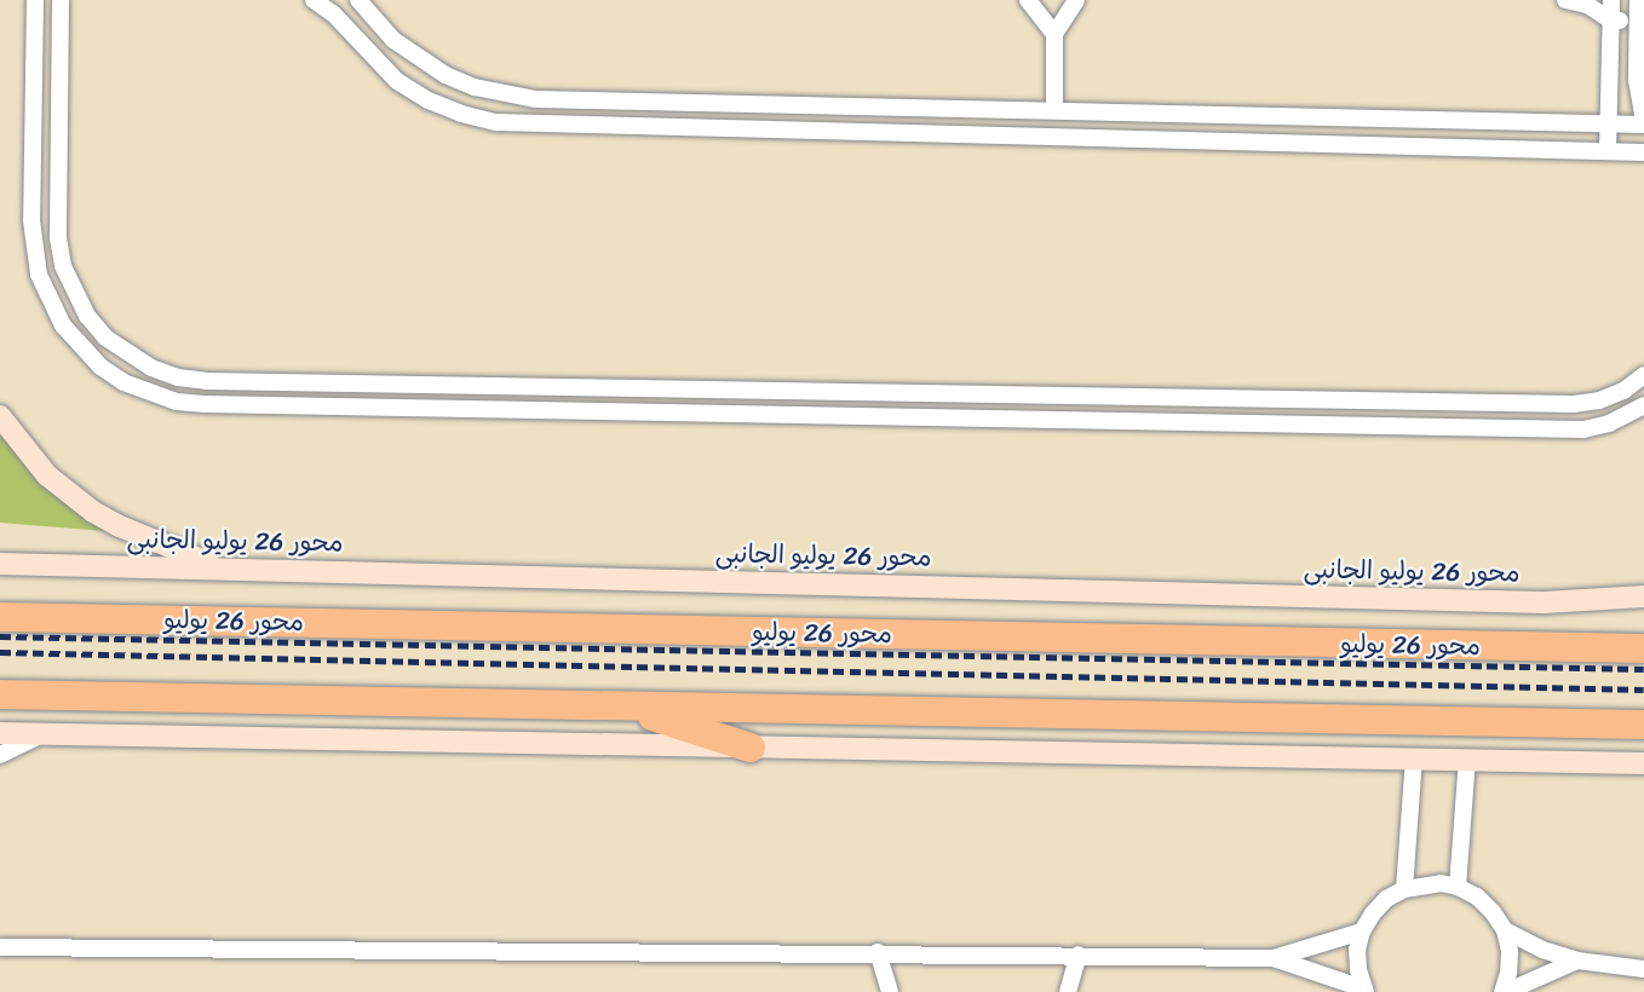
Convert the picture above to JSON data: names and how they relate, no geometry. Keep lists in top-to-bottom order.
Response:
{
  "streets": {
    "highway": ["محور 26 يوليو"],
    "main road": ["محور 26 يوليو الجانبى"]
  }
}
